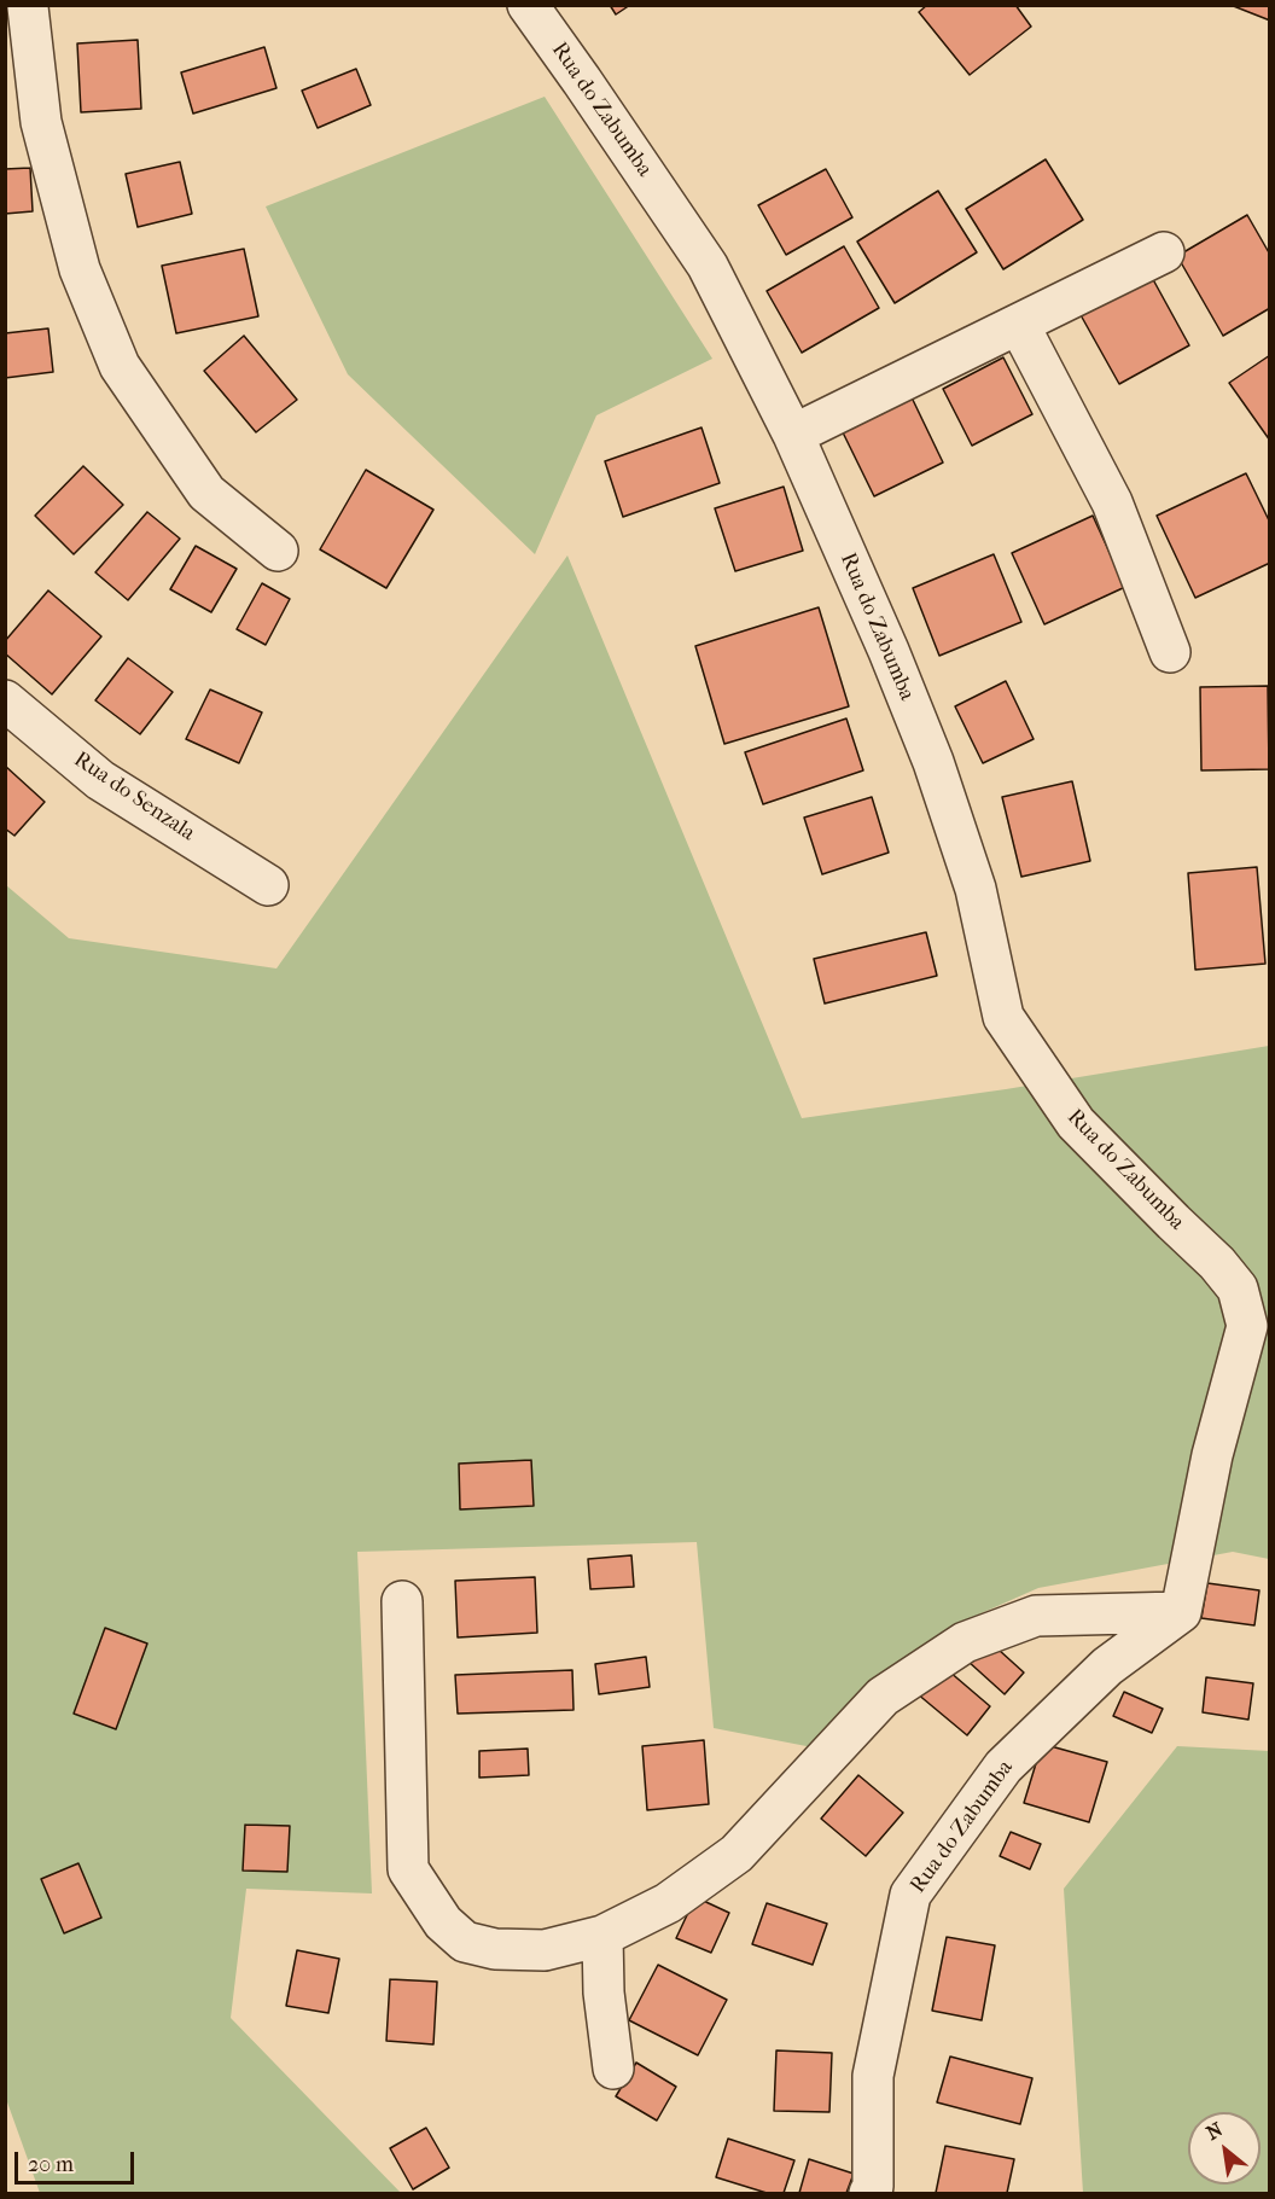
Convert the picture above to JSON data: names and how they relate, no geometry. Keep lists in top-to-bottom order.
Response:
{
  "streets": {
    "street": ["Rua do Zabumba", "Rua do Senzala"]
  },
  "scale_bar": "20 m",
  "north": "top left"
}
